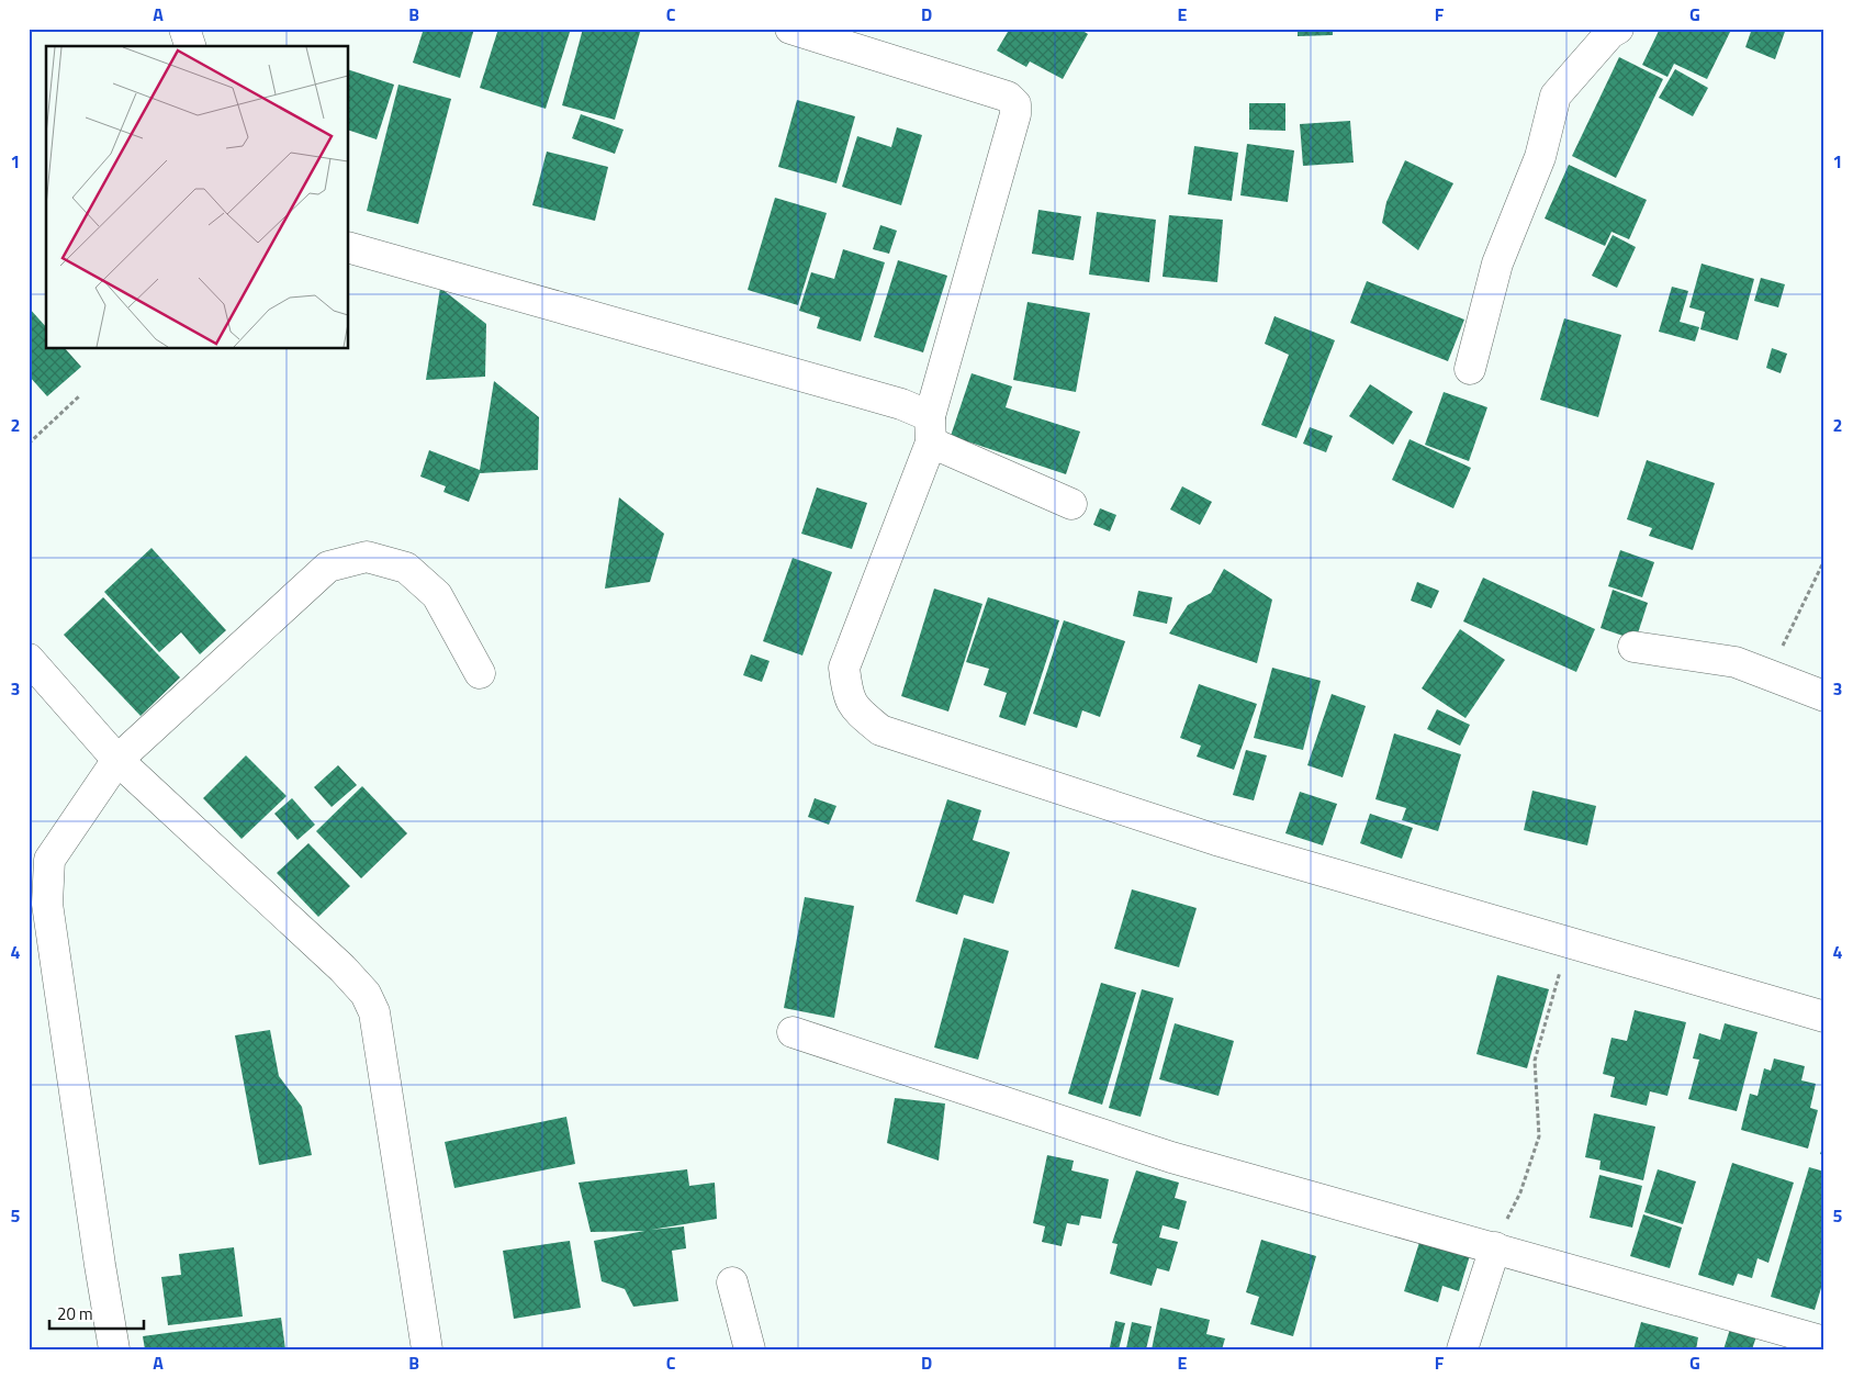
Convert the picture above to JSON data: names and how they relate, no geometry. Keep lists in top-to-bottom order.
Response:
{
  "scale_bar": "20 m",
  "grid": {
    "columns": [
      "A",
      "B",
      "C",
      "D",
      "E",
      "F",
      "G"
    ],
    "rows": [
      "1",
      "2",
      "3",
      "4",
      "5"
    ]
  }
}
